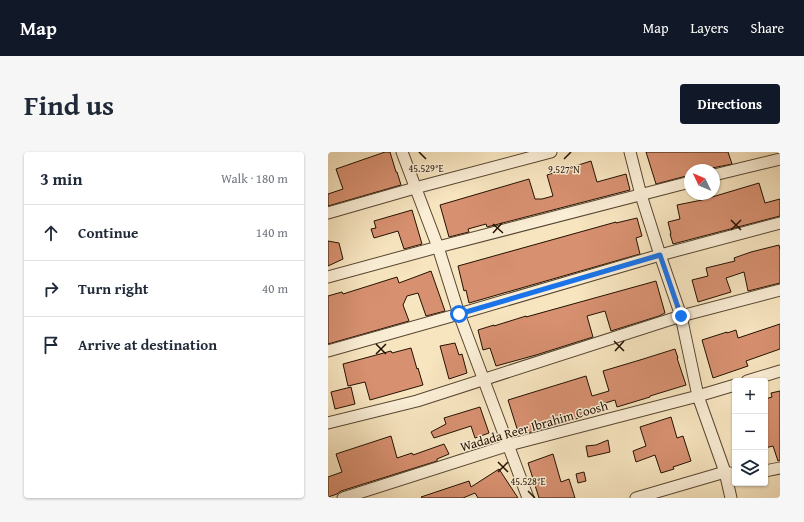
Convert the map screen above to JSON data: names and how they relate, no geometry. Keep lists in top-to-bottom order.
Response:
{
  "streets": {
    "street": ["Wadada Reer Ibrahim Coosh"]
  },
  "north": "top left",
  "page": {
    "header": "Map",
    "nav": ["Map", "Layers", "Share"],
    "title": "Find us",
    "buttons": "Directions",
    "heading": ["3 min", "Walk · 180 m"],
    "list": [
      ["Continue", "140 m"],
      ["Turn right", "40 m"],
      "Arrive at destination"
    ],
    "map_buttons": ["+", "−"]
  },
  "coordinates": ["45.529°E", "9.527°N", "45.528°E"]
}
